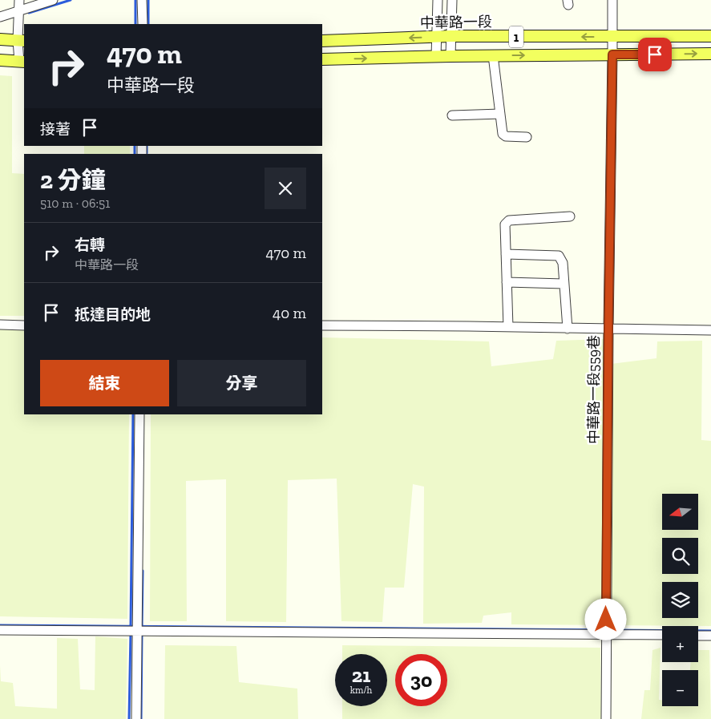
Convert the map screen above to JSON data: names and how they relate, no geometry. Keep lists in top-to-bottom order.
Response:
{
  "streets": {
    "main road": ["中華路一段", "1"],
    "street": ["中華路一段559巷"]
  },
  "crossings": [
    ["中華路一段", "中華路一段559巷"],
    ["1", "中華路一段559巷"]
  ],
  "north": "left",
  "page": {
    "turn": ["470 m", "中華路一段"],
    "then": "接著",
    "heading": ["2 分鐘", "510 m · 06:51"],
    "list": [
      {
        "name": "右轉",
        "note": "中華路一段",
        "value": "470 m"
      },
      {
        "name": "抵達目的地",
        "value": "40 m"
      }
    ],
    "buttons": ["結束", "分享"],
    "map_buttons": ["+", "−"],
    "speed": "21 km/h",
    "limit": "30"
  }
}
